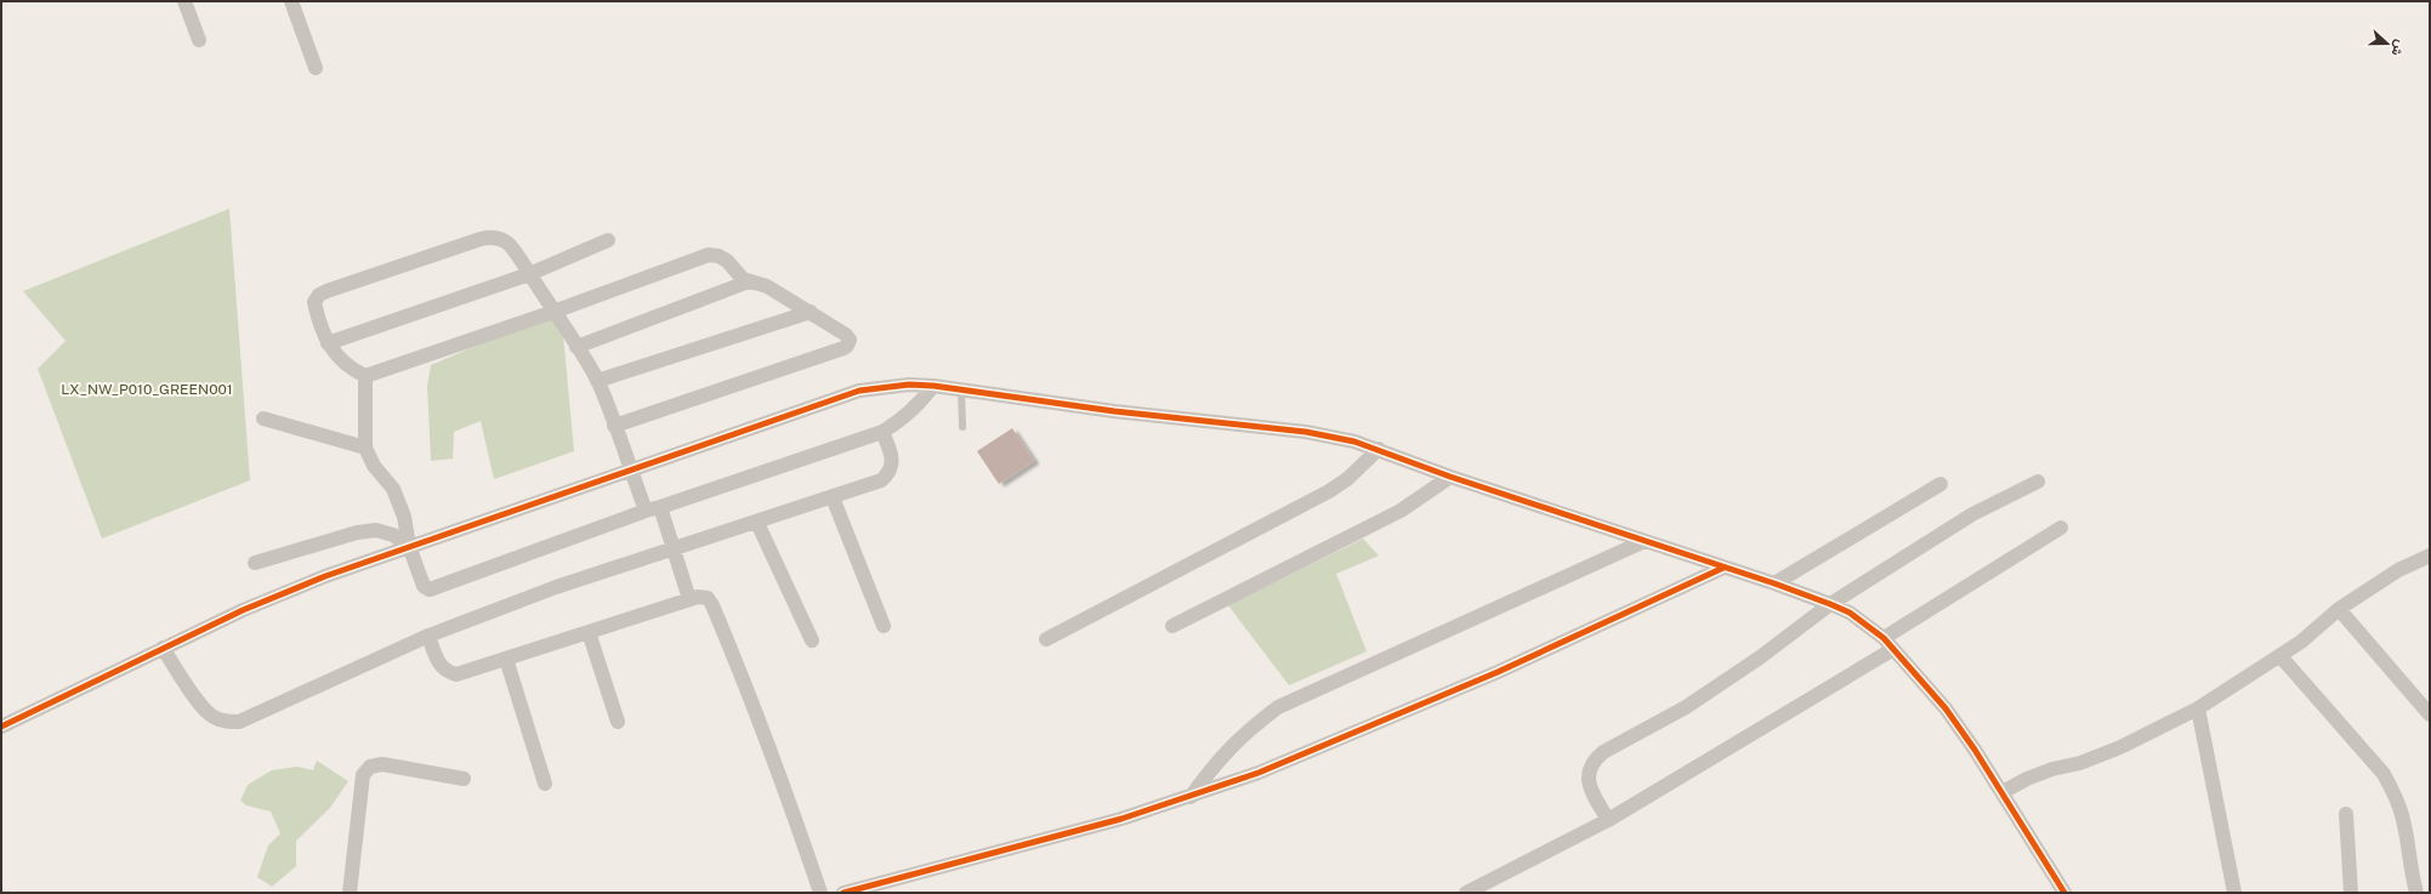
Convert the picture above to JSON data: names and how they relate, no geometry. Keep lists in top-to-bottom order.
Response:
{
  "parks": ["LX_NW_P010_GREEN001"],
  "north": "right"
}
